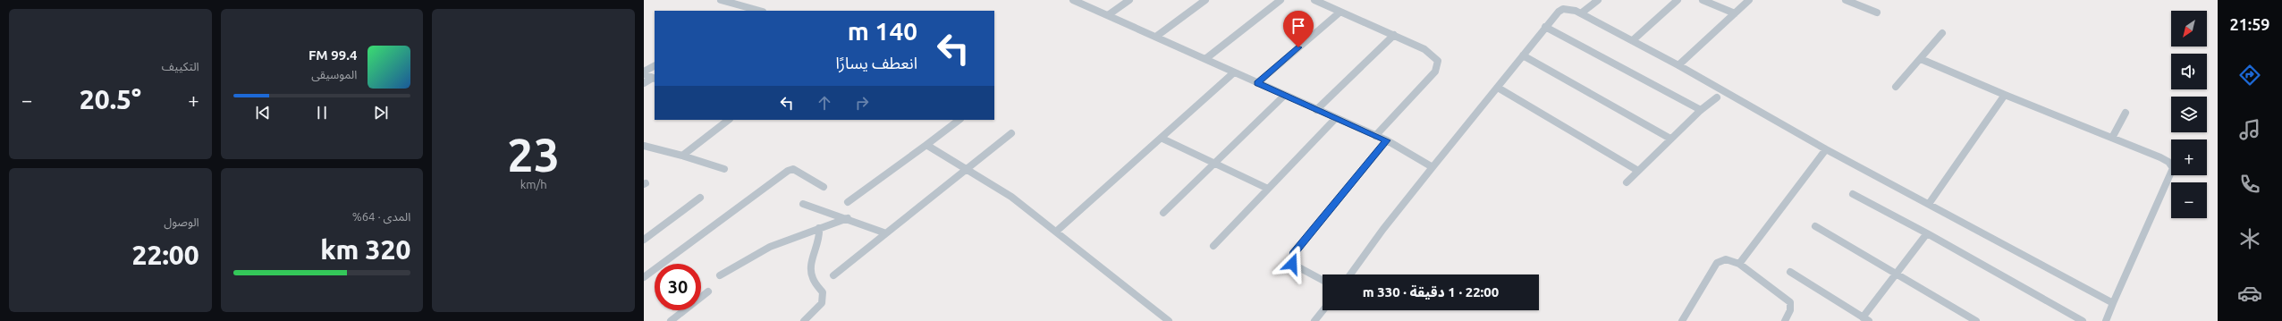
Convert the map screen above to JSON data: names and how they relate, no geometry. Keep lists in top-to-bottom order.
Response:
{
  "north": "bottom left",
  "page": {
    "tabs": "21:59",
    "tile": [
      ["23", "km/h"],
      "التكييف",
      ["المدى · 64%", "320 km"],
      ["الوصول", "22:00"]
    ],
    "map_buttons": ["+", "−"],
    "turn": ["140 m", "انعطف يسارًا"],
    "song": ["99.4 FM", "الموسيقى"],
    "heat": ["−", "20.5°", "+"],
    "limit": "30",
    "trip": "22:00 · 1 دقيقة · 330 m"
  }
}
